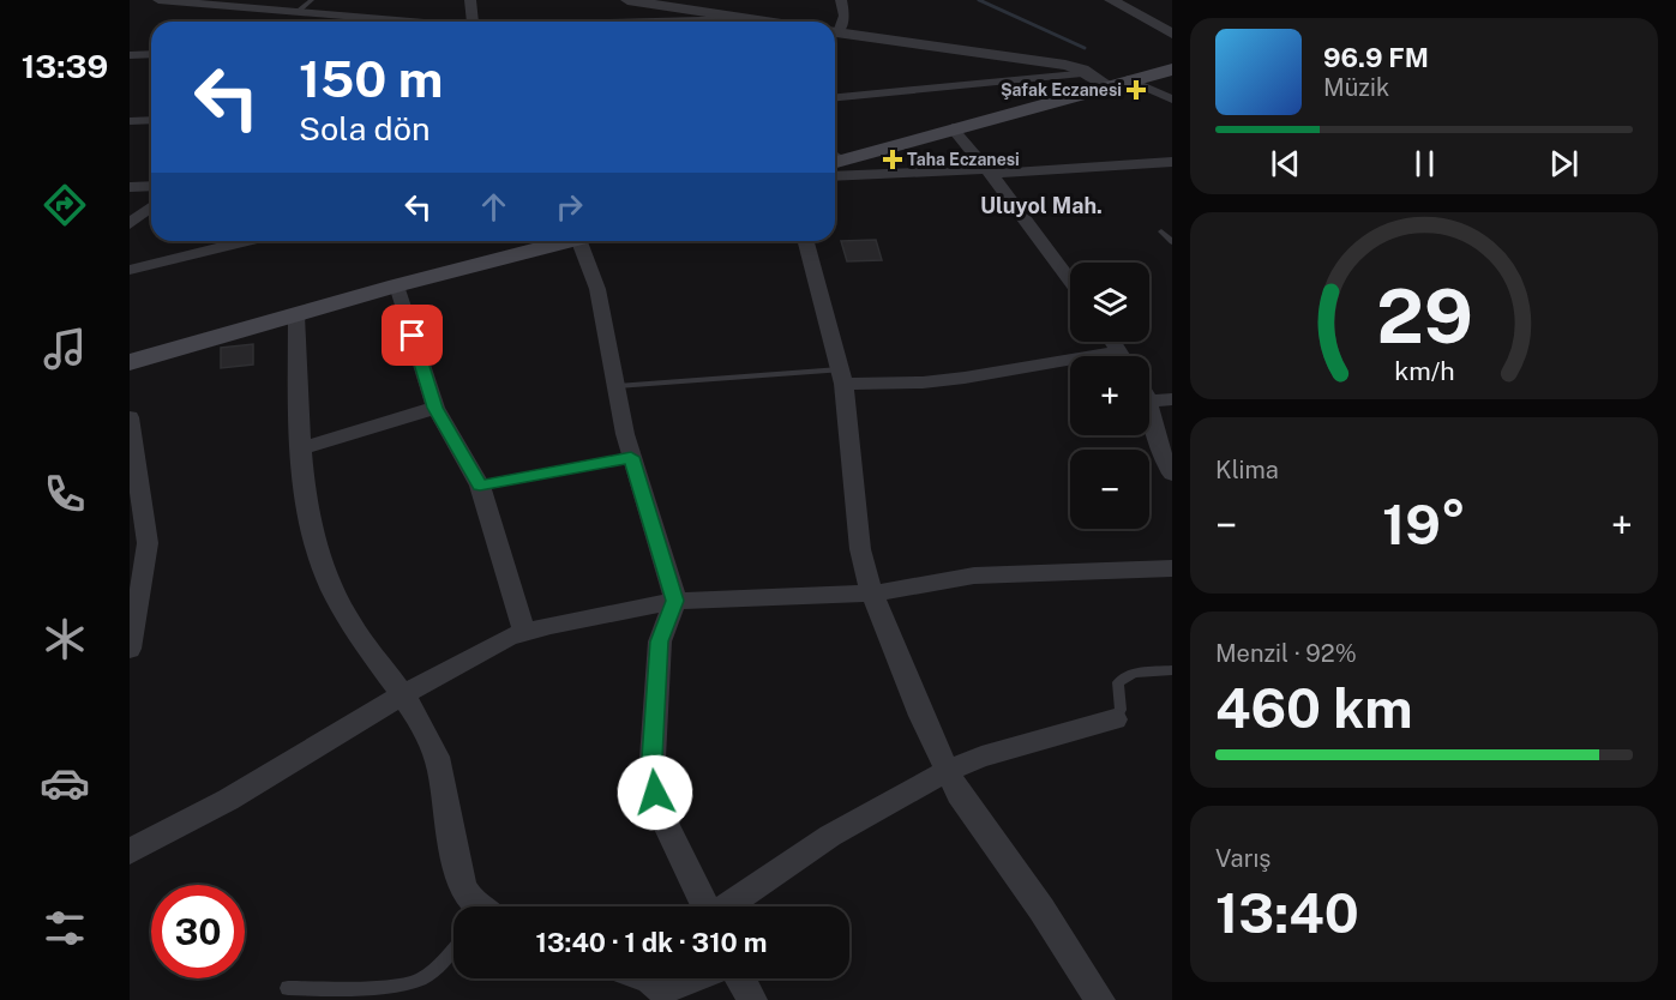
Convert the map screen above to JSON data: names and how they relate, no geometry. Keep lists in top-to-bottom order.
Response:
{
  "districts": ["Uluyol Mah."],
  "places": {
    "health": ["Şafak Eczanesi", "Taha Eczanesi"]
  },
  "page": {
    "tabs": "13:39",
    "turn": ["150 m", "Sola dön"],
    "song": ["96.9 FM", "Müzik"],
    "map_buttons": ["+", "−"],
    "tile": [
      "Klima",
      ["Menzil · 92%", "460 km"],
      ["Varış", "13:40"]
    ],
    "heat": ["−", "19°", "+"],
    "limit": "30",
    "trip": "13:40 · 1 dk · 310 m",
    "gauge": ["29", "km/h"]
  }
}
